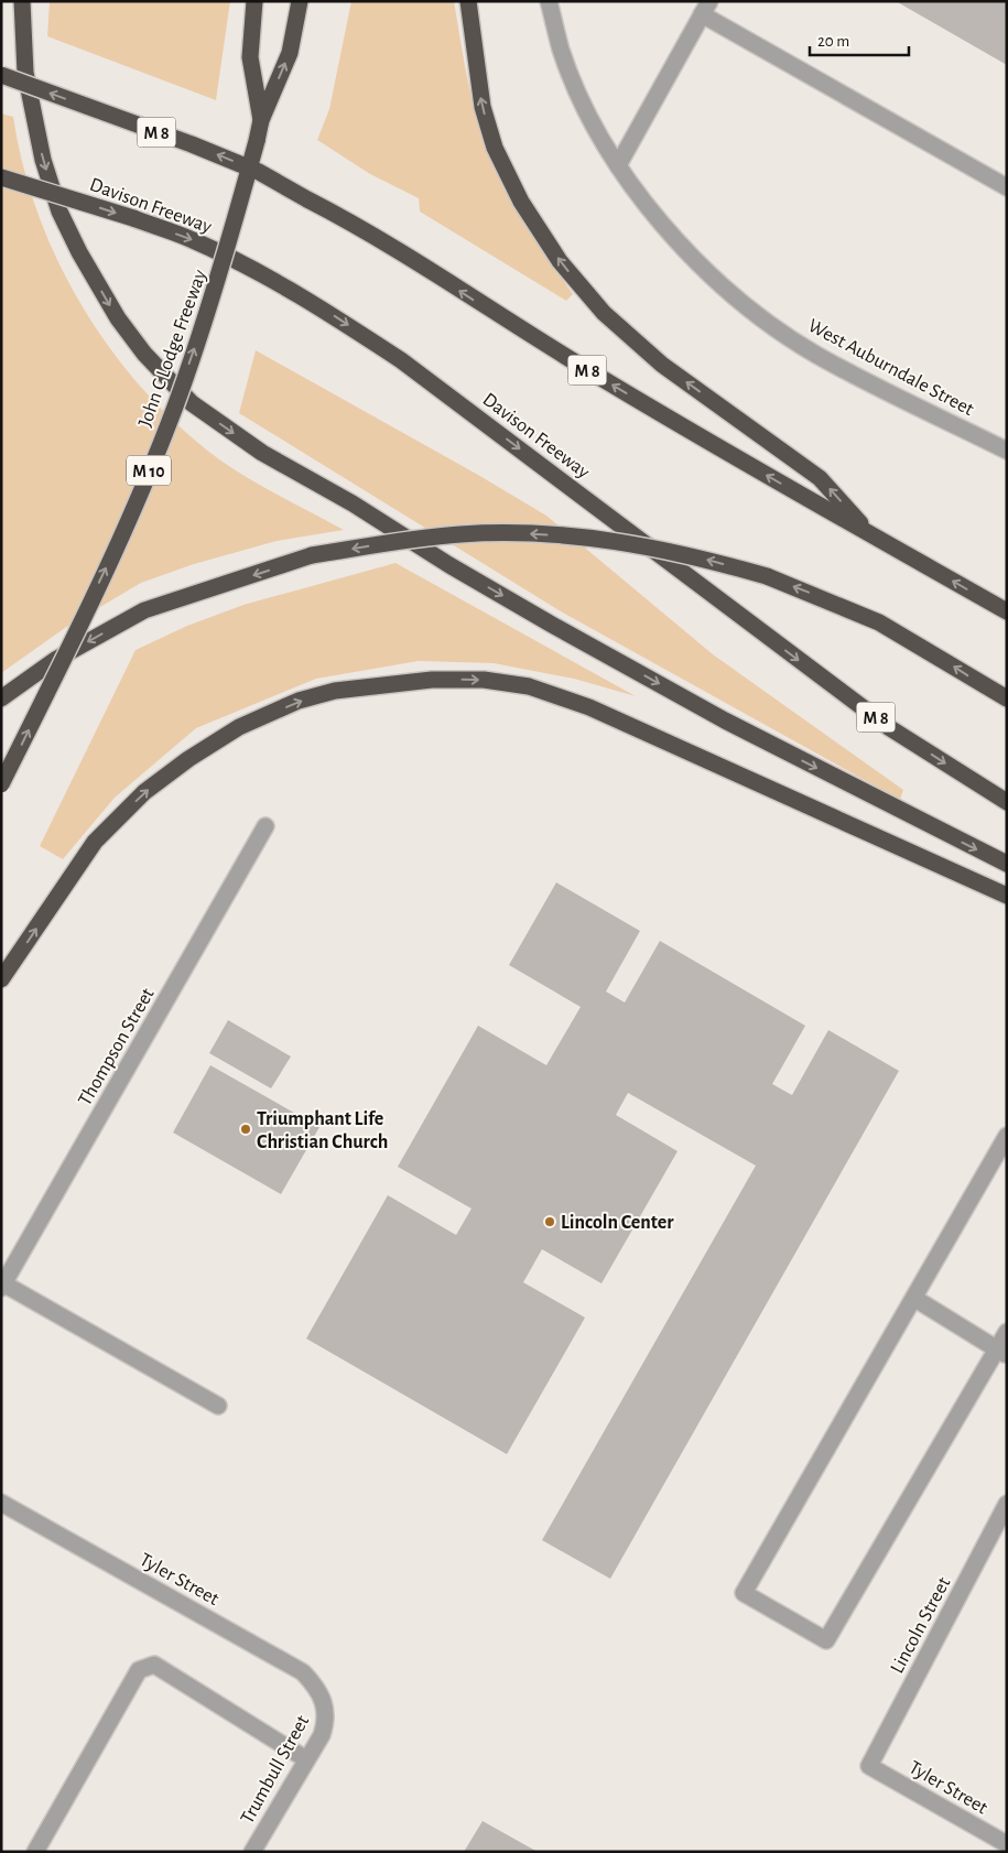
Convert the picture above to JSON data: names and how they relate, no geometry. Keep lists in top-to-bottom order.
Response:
{
  "streets": {
    "highway": [
      "M 8",
      "Davison Freeway",
      "John C Lodge Freeway",
      "M 10"
    ],
    "street": [
      "West Auburndale Street",
      "Thompson Street",
      "Tyler Street",
      "Lincoln Street",
      "Trumbull Street"
    ]
  },
  "crossings": [
    ["Tyler Street", "Lincoln Street"],
    ["Tyler Street", "Trumbull Street"]
  ],
  "one_way": ["John C Lodge Freeway"],
  "places": ["Triumphant Life Christian Church", "Lincoln Center"],
  "scale_bar": "20 m"
}
